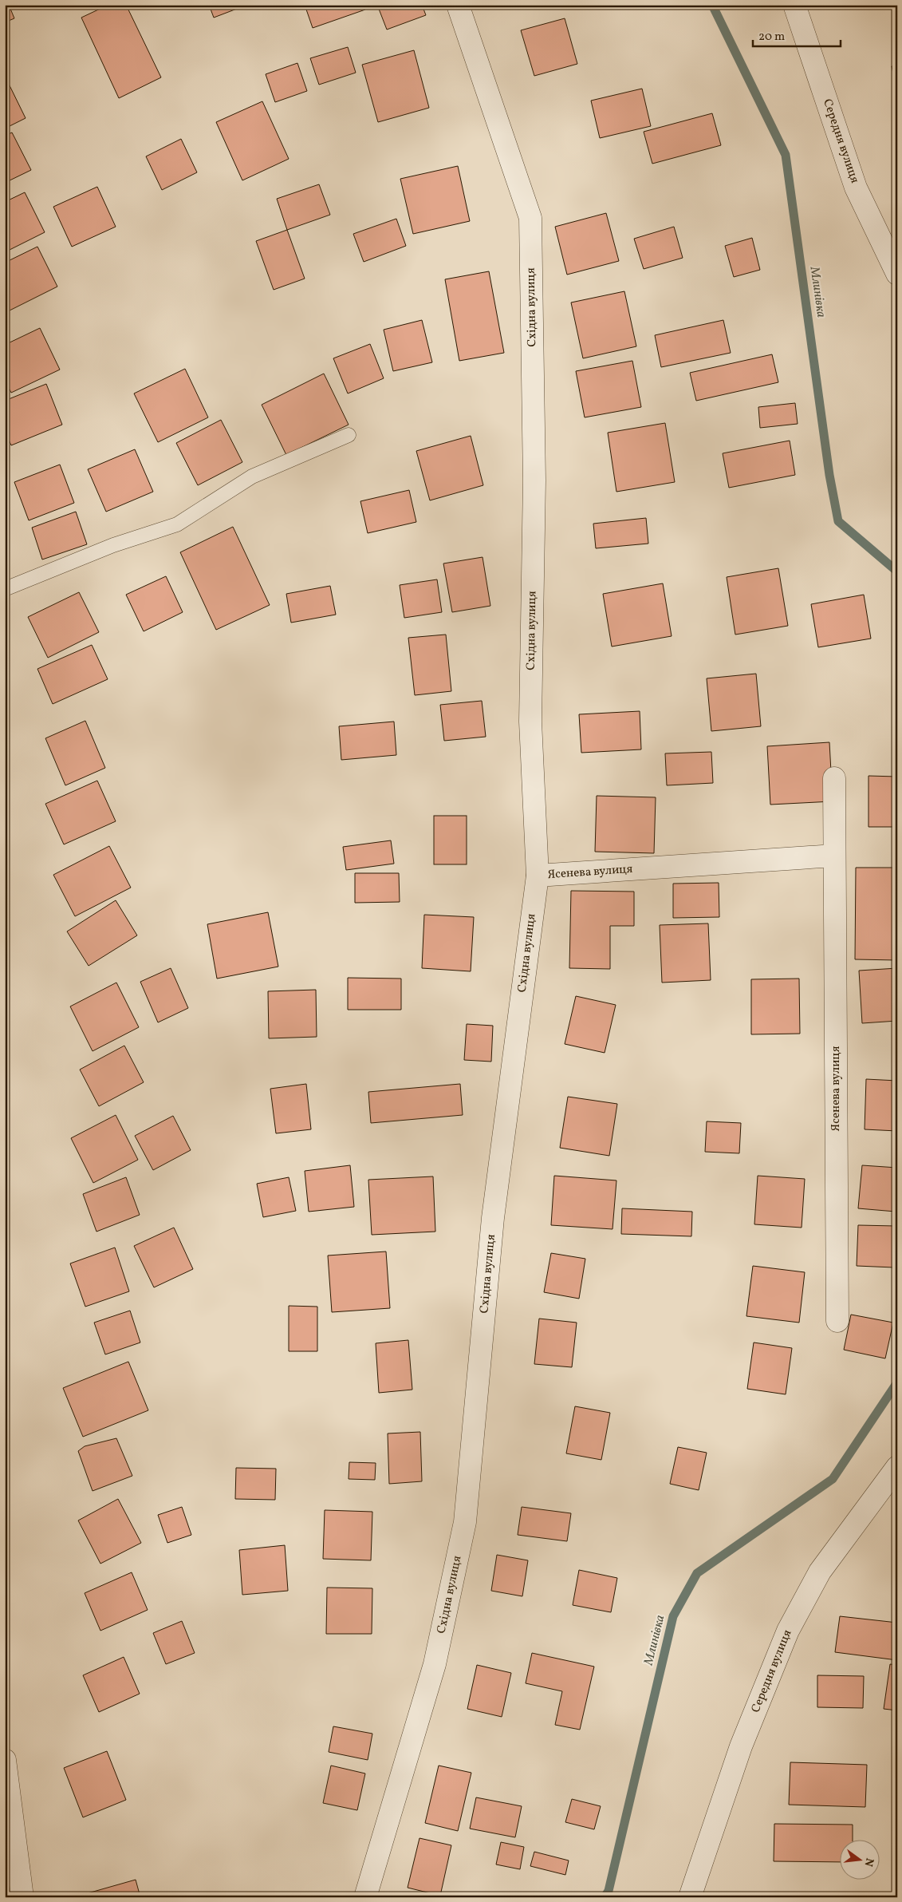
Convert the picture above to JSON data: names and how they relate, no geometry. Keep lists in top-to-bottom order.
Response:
{
  "streets": {
    "street": ["Середня вулиця", "Східна вулиця", "Ясенева вулиця"]
  },
  "crossings": [
    ["Східна вулиця", "Ясенева вулиця"]
  ],
  "water": ["Млинівка"],
  "scale_bar": "20 m",
  "north": "right"
}
